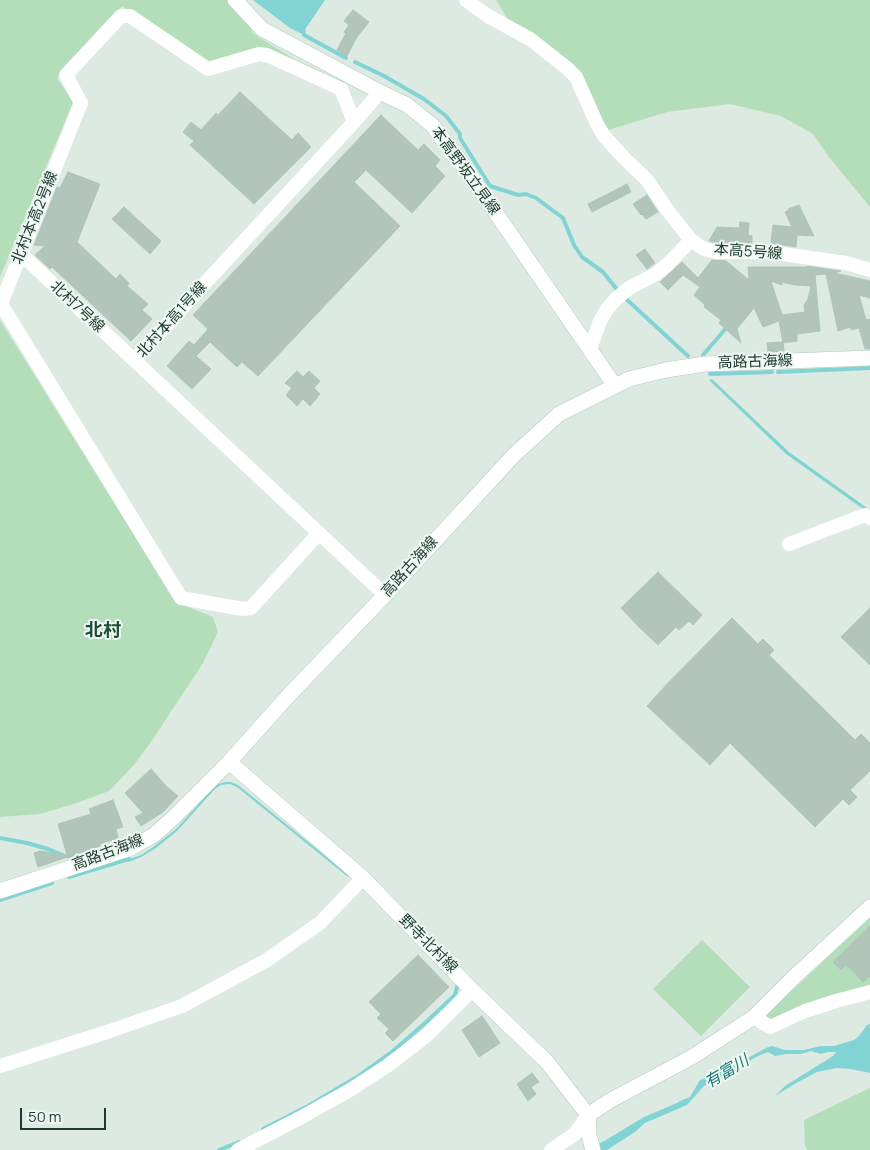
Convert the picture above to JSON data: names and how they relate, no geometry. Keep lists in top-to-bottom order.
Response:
{
  "streets": {
    "street": [
      "本高野坂立見線",
      "北村本高2号線",
      "本高5号線",
      "北村7号線",
      "北村本高1号線",
      "高路古海線",
      "野寺北村線"
    ]
  },
  "crossings": [
    ["本高野坂立見線", "北村本高1号線"],
    ["本高野坂立見線", "高路古海線"],
    ["北村本高2号線", "北村7号線"],
    ["北村本高2号線", "北村本高1号線"],
    ["北村7号線", "北村本高1号線"],
    ["北村本高1号線", "高路古海線"],
    ["高路古海線", "野寺北村線"]
  ],
  "districts": ["北村"],
  "water": ["有富川"],
  "scale_bar": "50 m"
}
